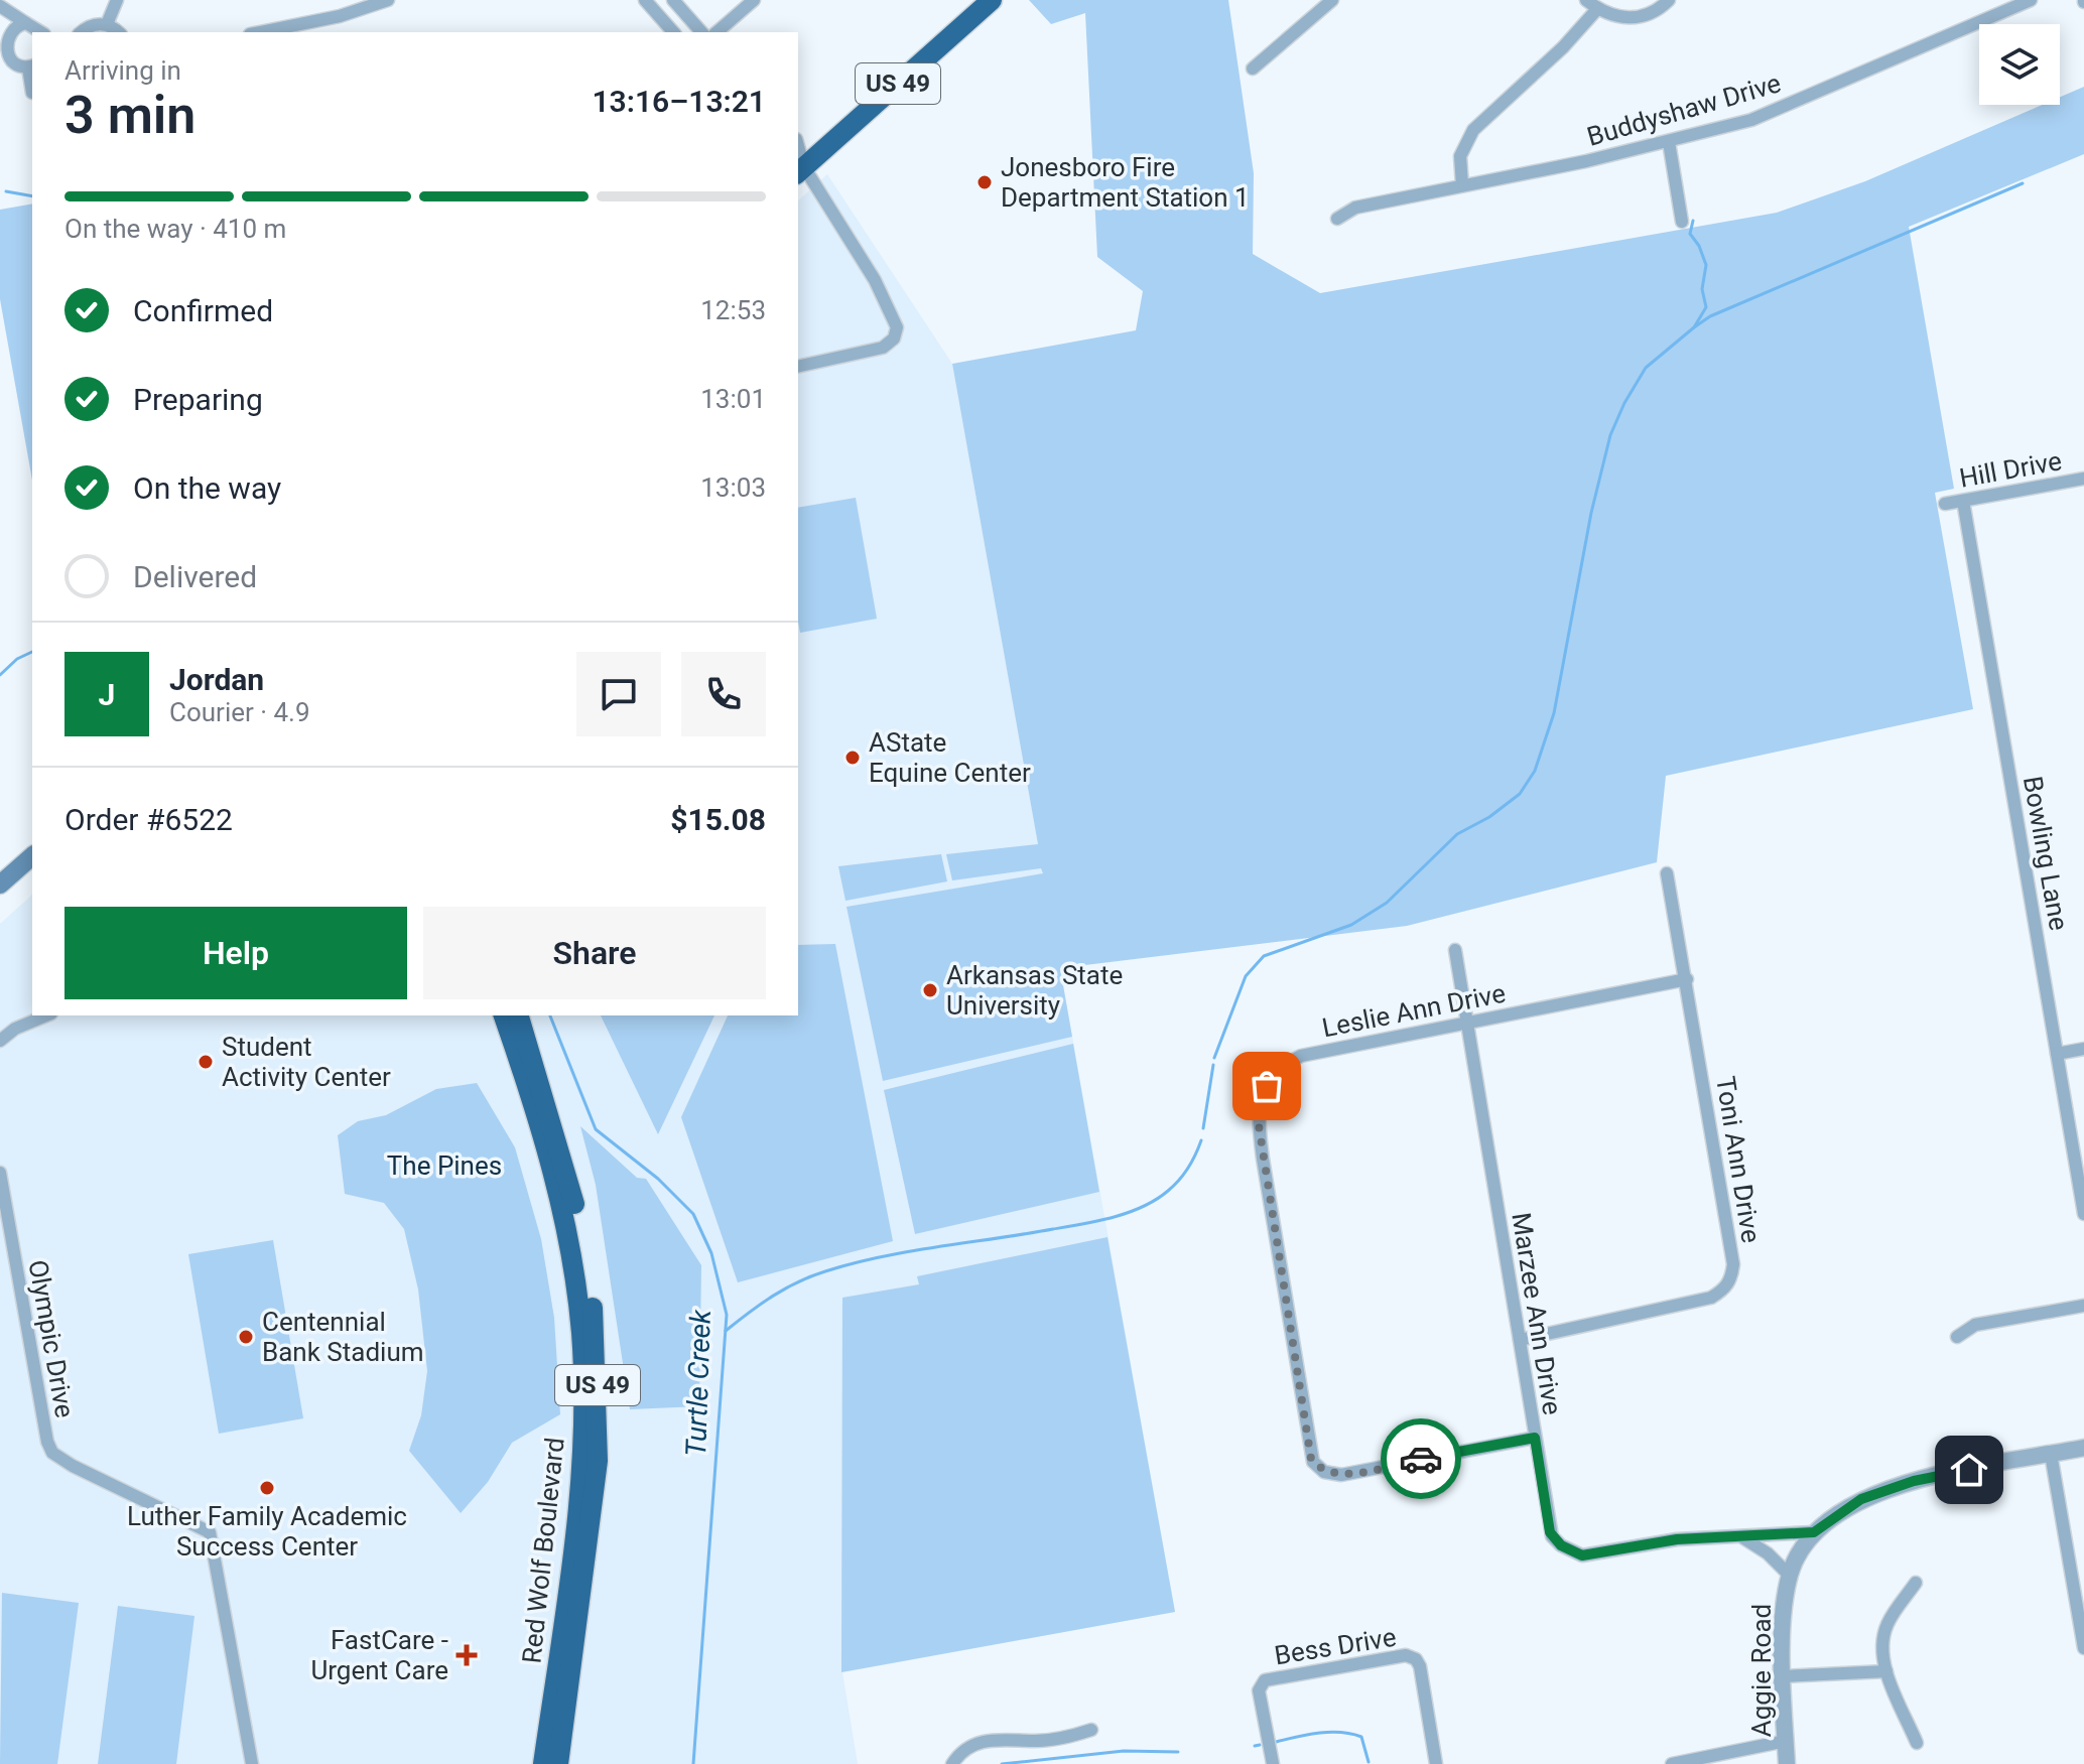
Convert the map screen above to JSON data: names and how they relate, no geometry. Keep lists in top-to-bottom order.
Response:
{
  "streets": {
    "highway": ["US 49", "Red Wolf Boulevard"],
    "street": [
      "Buddyshaw Drive",
      "Hill Drive",
      "Bowling Lane",
      "Leslie Ann Drive",
      "Toni Ann Drive",
      "Marzee Ann Drive",
      "Olympic Drive",
      "Bess Drive",
      "Aggie Road"
    ]
  },
  "crossings": [
    ["Hill Drive", "Bowling Lane"],
    ["Leslie Ann Drive", "Toni Ann Drive"],
    ["Leslie Ann Drive", "Marzee Ann Drive"],
    ["Toni Ann Drive", "Marzee Ann Drive"],
    ["Marzee Ann Drive", "Aggie Road"]
  ],
  "water": ["Turtle Creek"],
  "parks": ["The Pines"],
  "places": {
    "other": [
      "Jonesboro Fire Department Station 1",
      "AState Equine Center",
      "Arkansas State University",
      "Student Activity Center",
      "Centennial Bank Stadium",
      "Luther Family Academic Success Center"
    ],
    "health": ["FastCare - Urgent Care"]
  },
  "page": {
    "heading": ["3 min", "Arriving in", "13:16–13:21"],
    "panel": [
      "Jordan",
      "Courier · 4.9",
      "Order #6522",
      "$15.08"
    ],
    "bar": "On the way · 410 m",
    "list": [
      ["Confirmed", "12:53"],
      ["Preparing", "13:01"],
      ["On the way", "13:03"],
      "Delivered"
    ],
    "round": "J",
    "buttons": ["Help", "Share"]
  }
}
